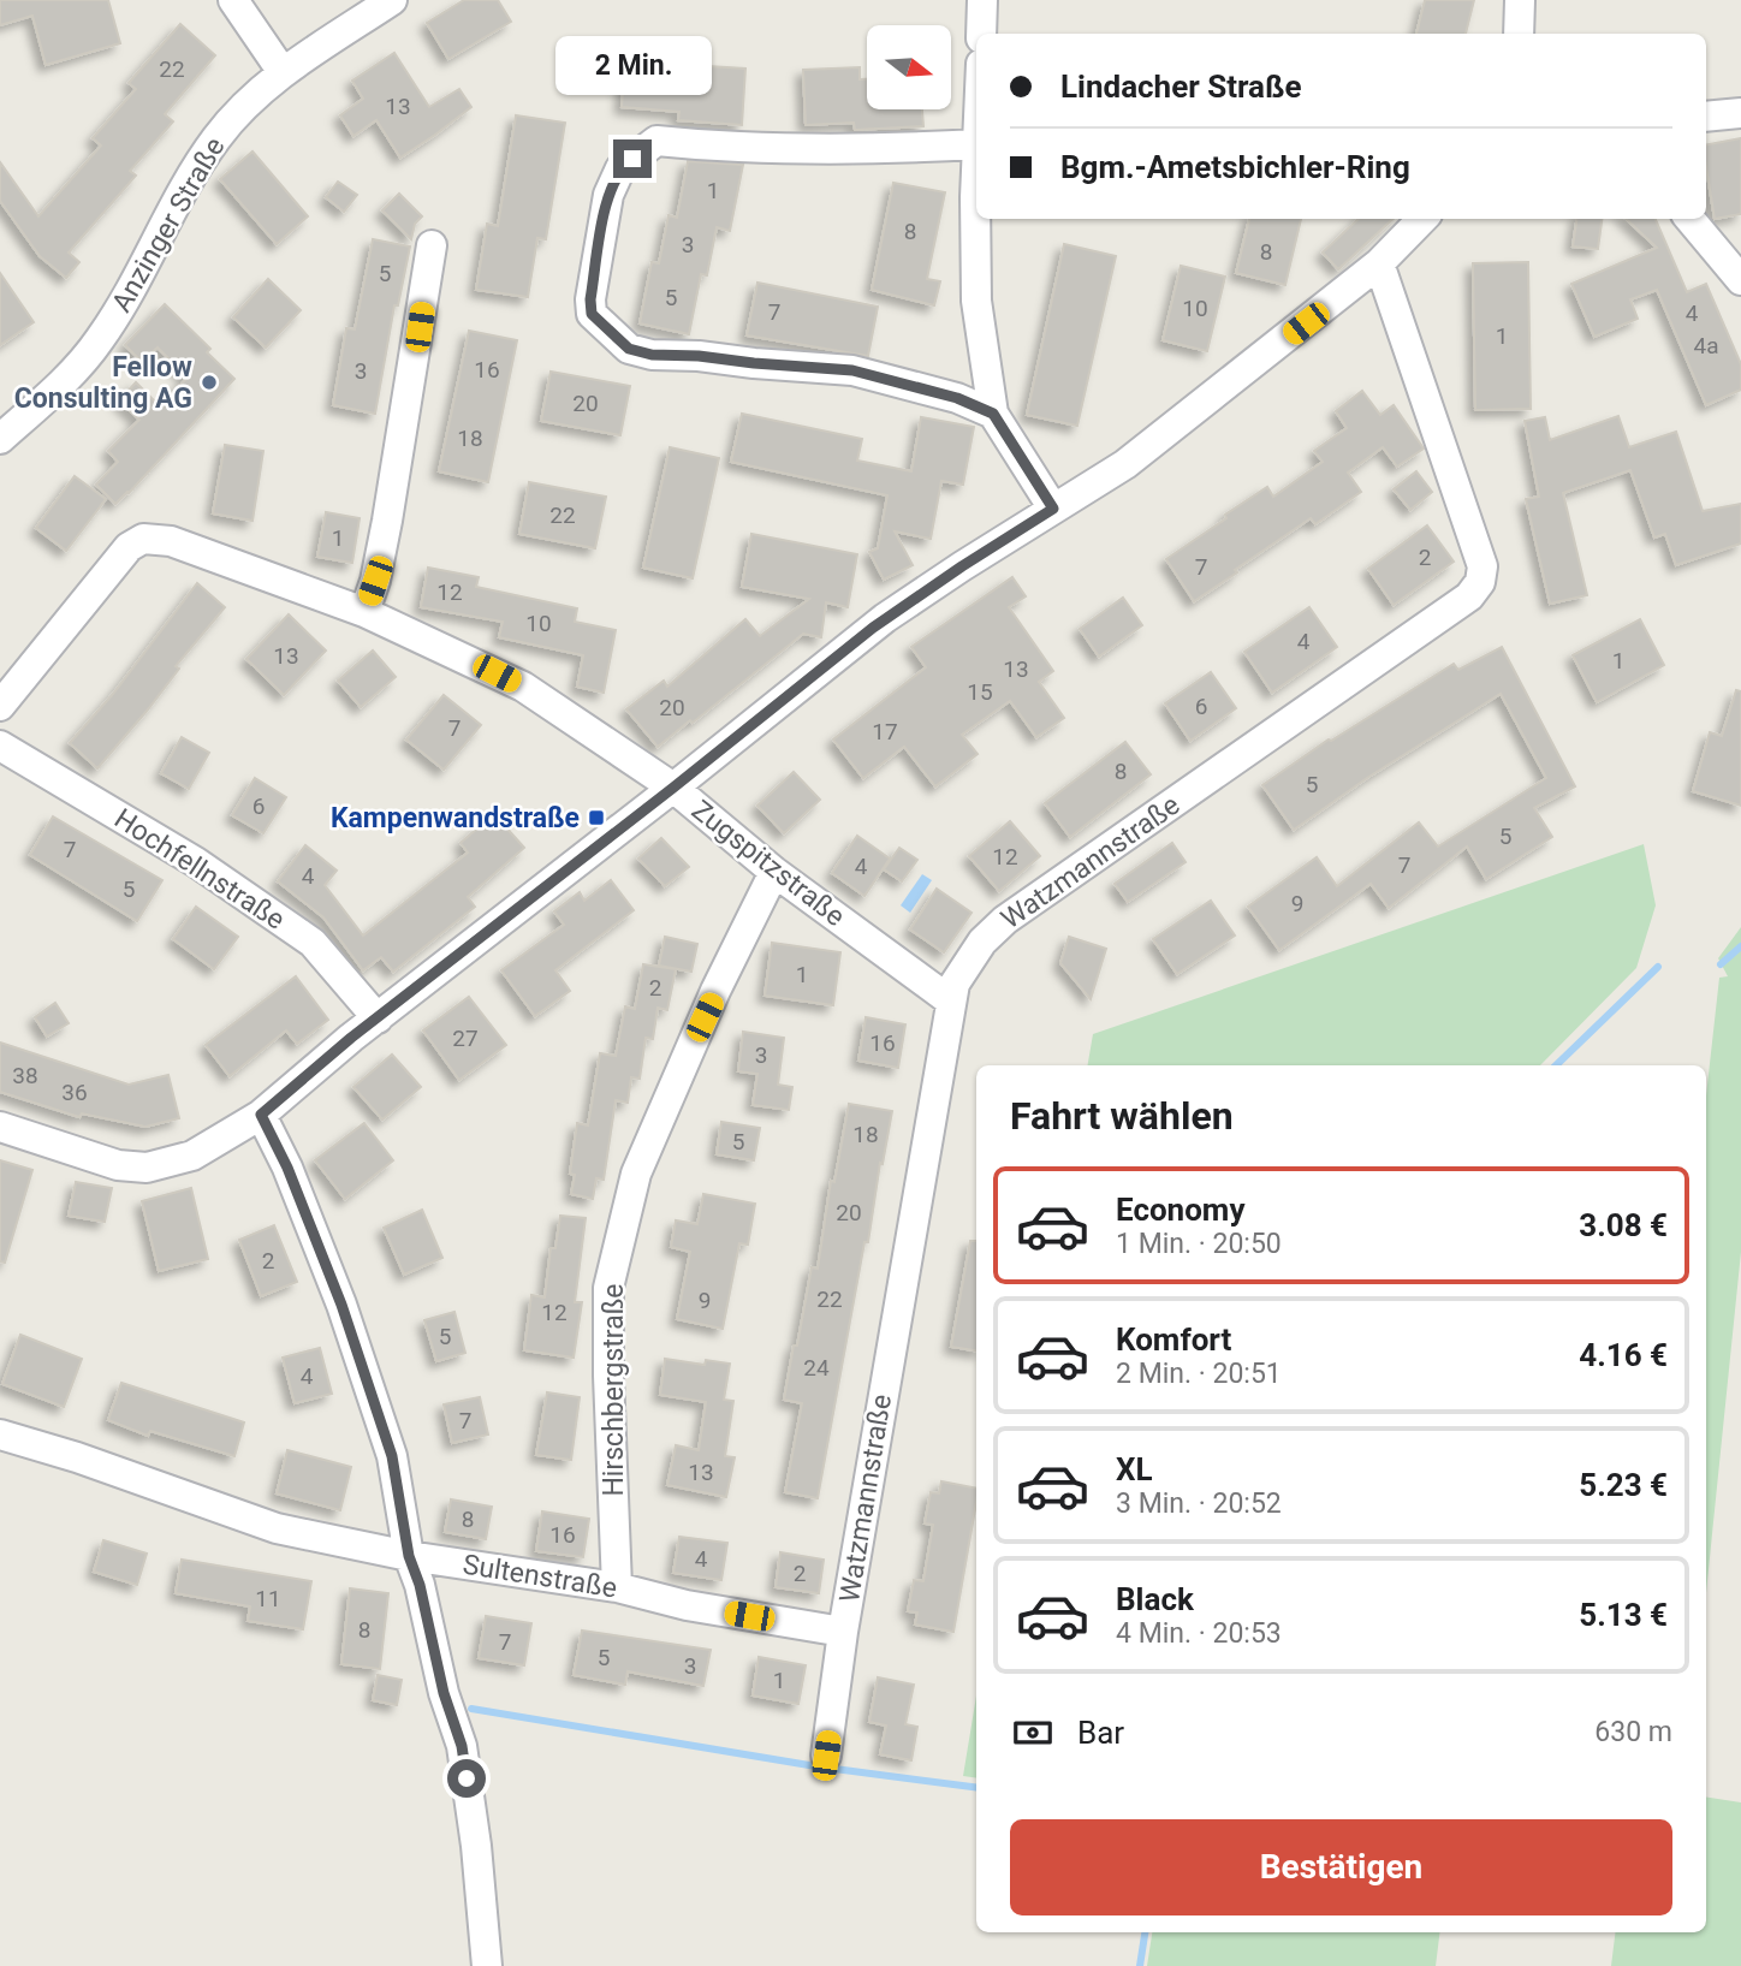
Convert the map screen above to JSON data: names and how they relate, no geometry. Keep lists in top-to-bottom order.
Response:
{
  "streets": {
    "street": [
      "Anzinger Straße",
      "Watzmannstraße",
      "Zugspitzstraße",
      "Hochfellnstraße",
      "Hirschbergstraße",
      "Sultenstraße"
    ]
  },
  "crossings": [
    ["Watzmannstraße", "Zugspitzstraße"],
    ["Watzmannstraße", "Sultenstraße"],
    ["Zugspitzstraße", "Hirschbergstraße"],
    ["Hirschbergstraße", "Sultenstraße"]
  ],
  "places": {
    "other": ["Fellow Consulting AG"],
    "transit": ["Kampenwandstraße"]
  },
  "house_numbers": [
    "22",
    "13",
    "1",
    "8",
    "3",
    "8",
    "5",
    "5",
    "10",
    "7",
    "4",
    "1",
    "4a",
    "16",
    "3",
    "20",
    "18",
    "22",
    "1",
    "2",
    "7",
    "12",
    "10",
    "4",
    "13",
    "1",
    "13",
    "15",
    "6",
    "20",
    "7",
    "17",
    "8",
    "5",
    "6",
    "5",
    "7",
    "12",
    "7",
    "4",
    "4",
    "5",
    "9",
    "1",
    "2",
    "27",
    "16",
    "3",
    "38",
    "36",
    "18",
    "5",
    "20",
    "2",
    "22",
    "9",
    "12",
    "5",
    "24",
    "4",
    "7",
    "13",
    "8",
    "16",
    "4",
    "2",
    "11",
    "8",
    "7",
    "5",
    "3",
    "1"
  ],
  "north": "right",
  "page": {
    "banner": ["Lindacher Straße", "Bgm.-Ametsbichler-Ring"],
    "bubble": "2 Min.",
    "heading": "Fahrt wählen",
    "list": [
      {
        "name": "Economy",
        "note": "1 Min. · 20:50",
        "value": "3.08 €"
      },
      {
        "name": "Komfort",
        "note": "2 Min. · 20:51",
        "value": "4.16 €"
      },
      {
        "name": "XL",
        "note": "3 Min. · 20:52",
        "value": "5.23 €"
      },
      {
        "name": "Black",
        "note": "4 Min. · 20:53",
        "value": "5.13 €"
      }
    ],
    "pay": ["Bar", "630 m"],
    "buttons": "Bestätigen"
  }
}
